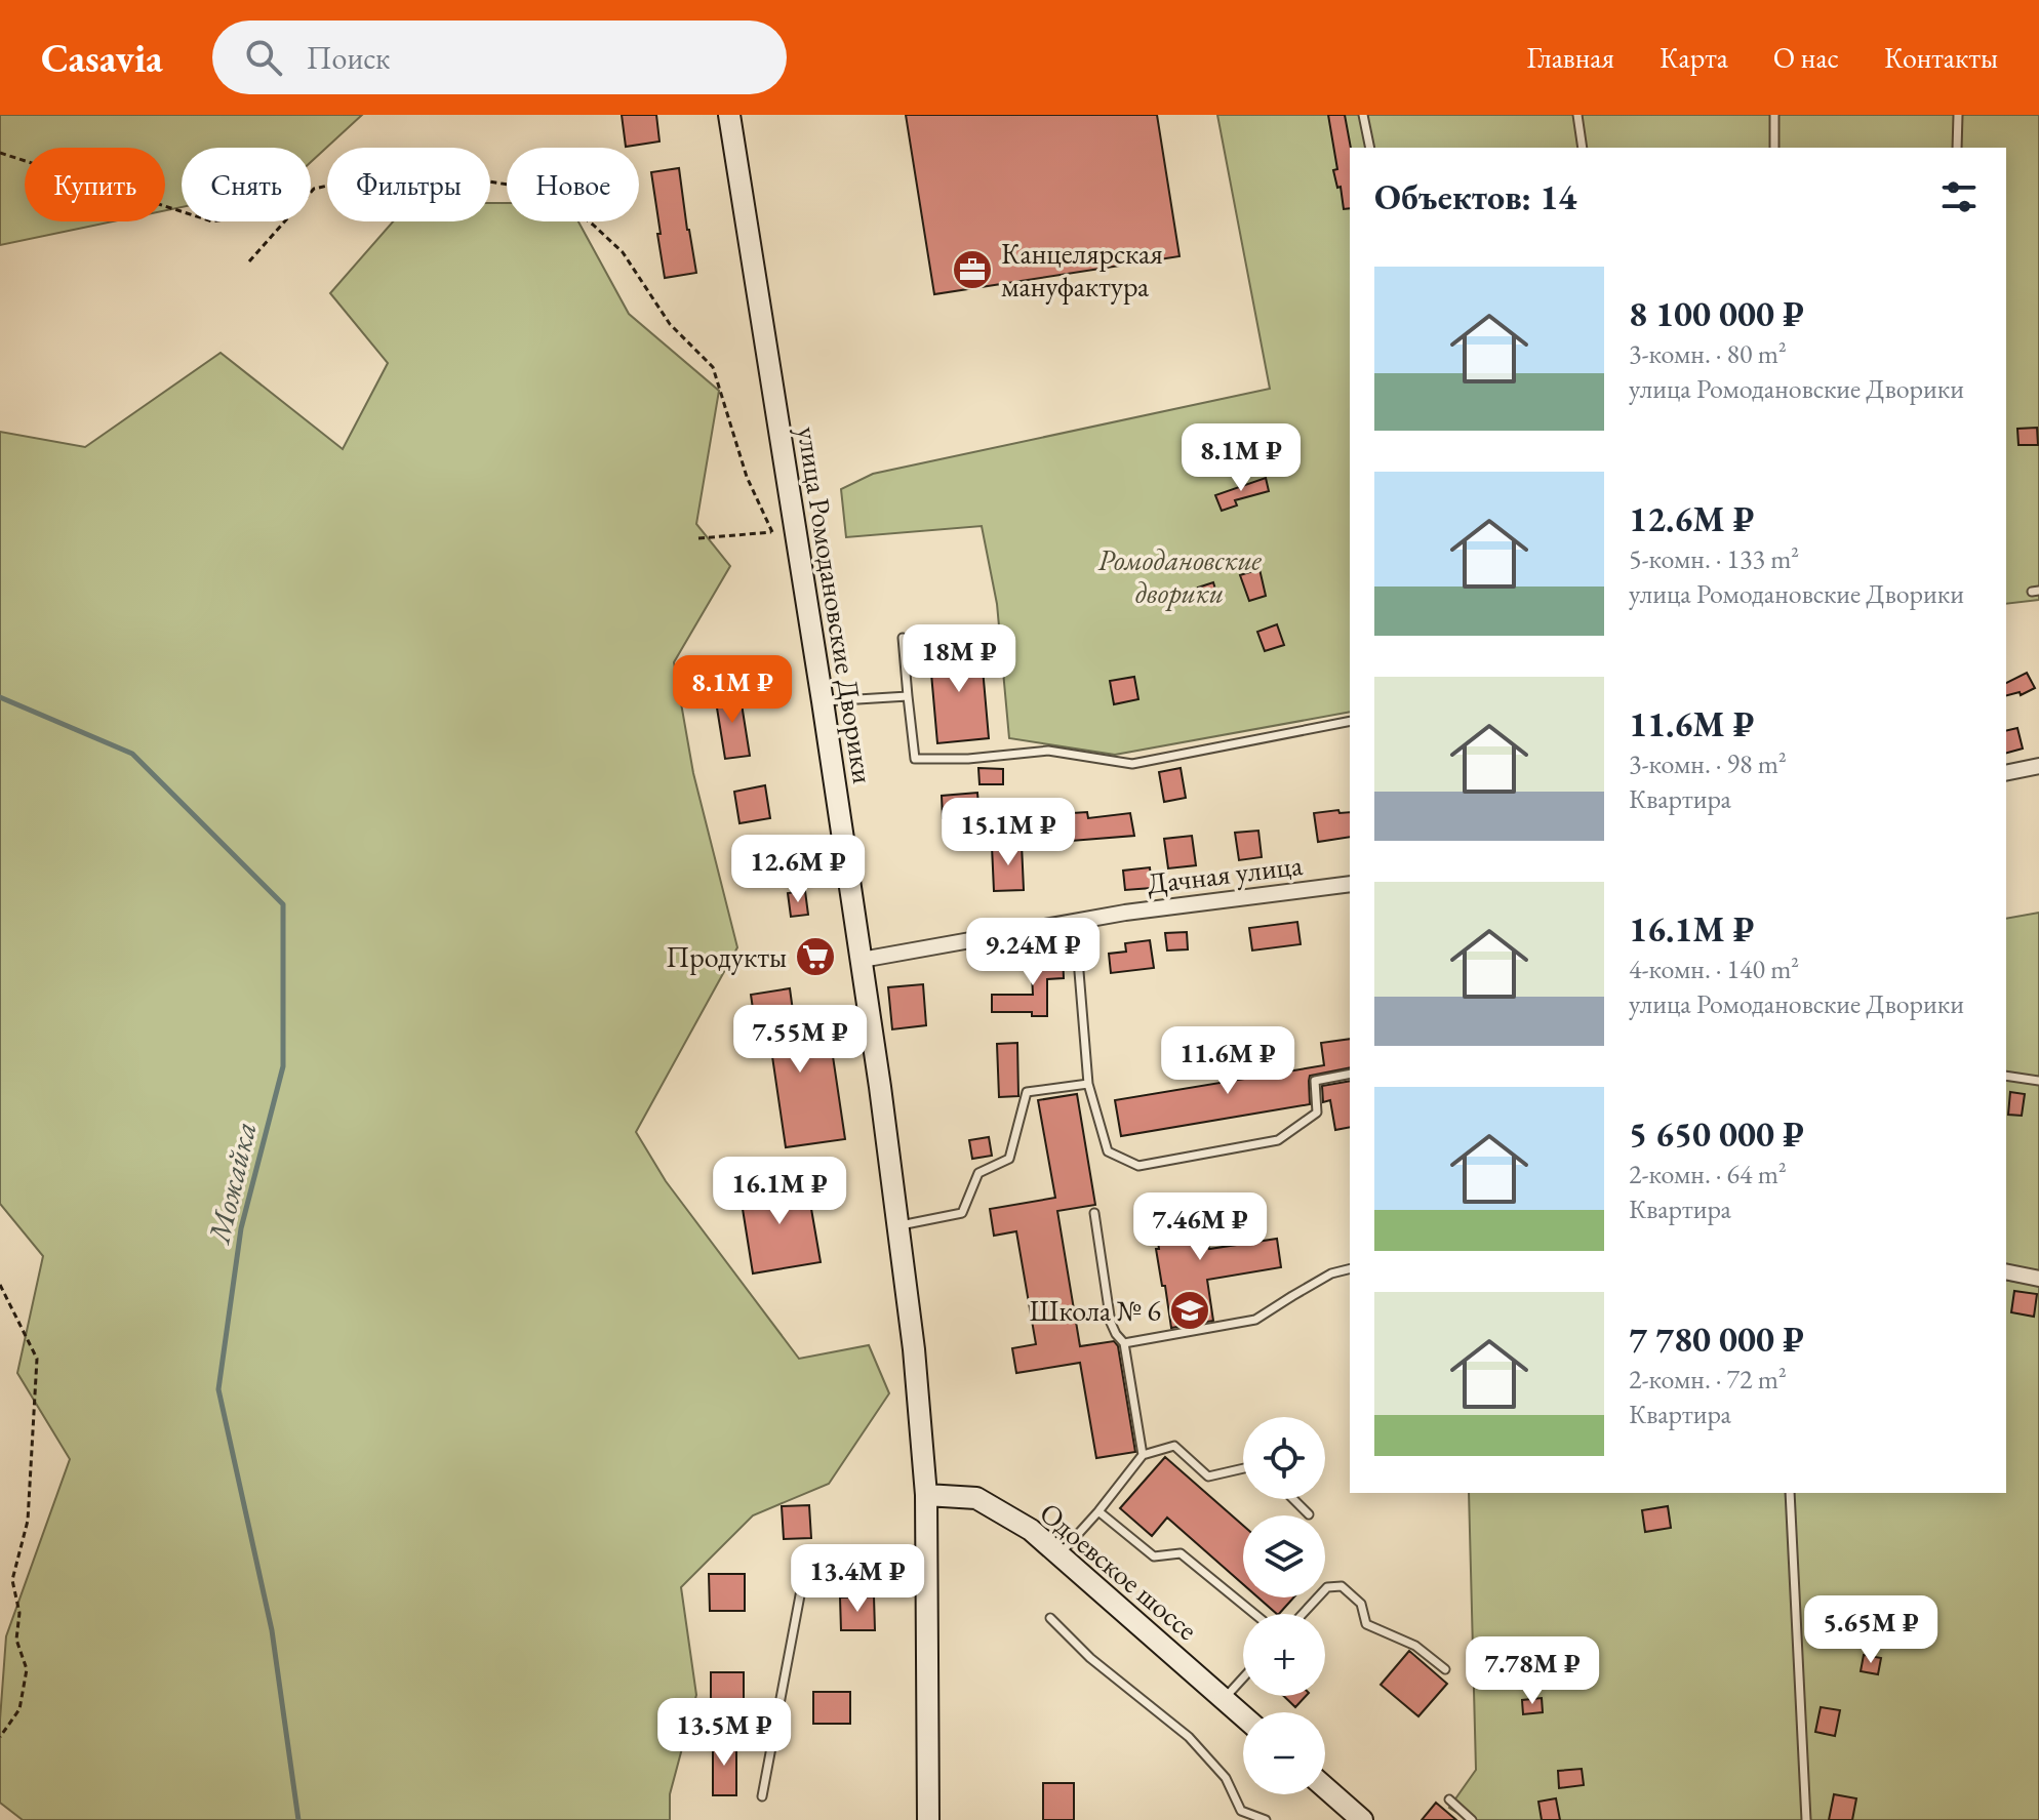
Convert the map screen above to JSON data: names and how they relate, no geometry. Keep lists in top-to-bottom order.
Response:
{
  "streets": {
    "street": ["улица Ромодановские Дворики", "Дачная улица", "Одоевское шоссе"]
  },
  "crossings": [
    ["улица Ромодановские Дворики", "Дачная улица"],
    ["улица Ромодановские Дворики", "Одоевское шоссе"]
  ],
  "water": ["Можайка"],
  "parks": ["Ромодановские дворики"],
  "places": {
    "office": ["Канцелярская мануфактура"],
    "supermarket": ["Продукты"],
    "school or university": ["Школа № 6"]
  },
  "page": {
    "header": "Casavia",
    "search": "Поиск",
    "nav": [
      "Главная",
      "Карта",
      "О нас",
      "Контакты"
    ],
    "chip": [
      "Купить",
      "Снять",
      "Фильтры",
      "Новое"
    ],
    "heading": "Объектов: 14",
    "list": [
      {
        "name": "8 100 000 ₽",
        "note": "3-комн. · 80 m² · улица Ромодановские Дворики"
      },
      {
        "name": "12.6M ₽",
        "note": "5-комн. · 133 m² · улица Ромодановские Дворики"
      },
      {
        "name": "11.6M ₽",
        "note": "3-комн. · 98 m² · Квартира"
      },
      {
        "name": "16.1M ₽",
        "note": "4-комн. · 140 m² · улица Ромодановские Дворики"
      },
      {
        "name": "5 650 000 ₽",
        "note": "2-комн. · 64 m² · Квартира"
      },
      {
        "name": "7 780 000 ₽",
        "note": "2-комн. · 72 m² · Квартира"
      }
    ],
    "price": [
      "8.1M ₽",
      "18M ₽",
      "8.1M ₽",
      "15.1M ₽",
      "12.6M ₽",
      "9.24M ₽",
      "7.55M ₽",
      "11.6M ₽",
      "16.1M ₽",
      "7.46M ₽",
      "13.4M ₽",
      "5.65M ₽",
      "7.78M ₽",
      "13.5M ₽"
    ],
    "map_buttons": ["+", "−"]
  }
}
